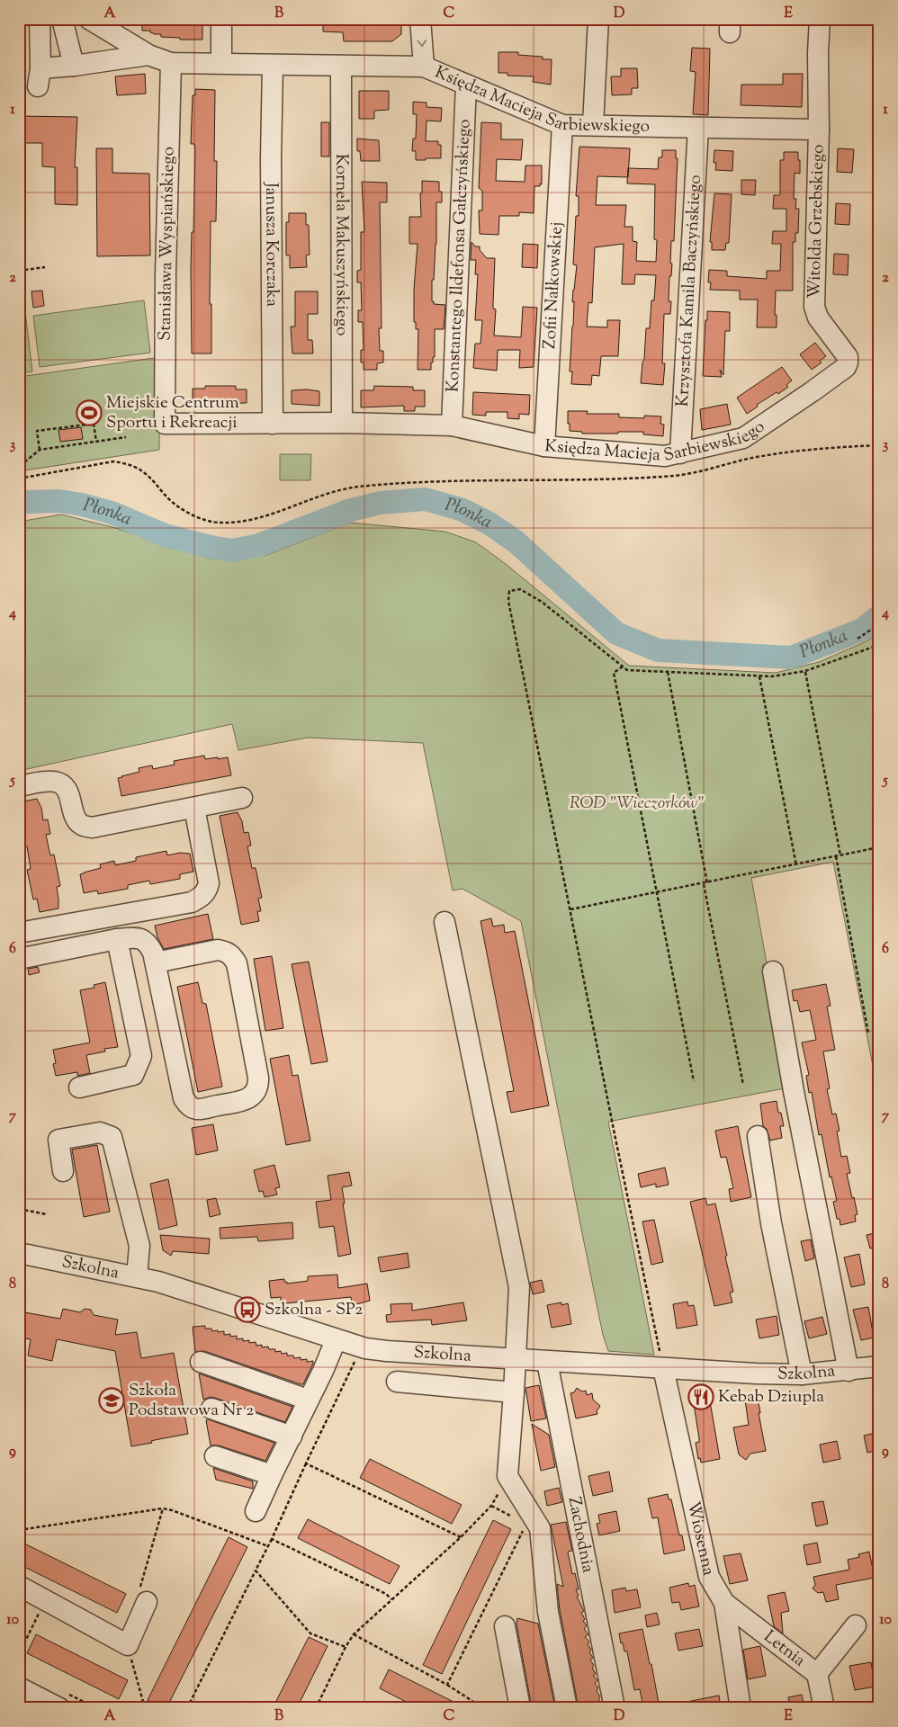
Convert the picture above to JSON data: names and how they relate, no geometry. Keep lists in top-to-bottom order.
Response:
{
  "streets": {
    "street": [
      "Księdza Macieja Sarbiewskiego",
      "Witolda Grzebskiego",
      "Stanisława Wyspiańskiego",
      "Janusza Korczaka",
      "Kornela Makuszyńskiego",
      "Konstantego Ildefonsa Gałczyńskiego",
      "Zofii Nałkowskiej",
      "Krzysztofa Kamila Baczyńskiego",
      "Szkolna",
      "Zachodnia",
      "Wiosenna",
      "Letnia"
    ]
  },
  "crossings": [
    ["Księdza Macieja Sarbiewskiego", "Witolda Grzebskiego"],
    ["Księdza Macieja Sarbiewskiego", "Stanisława Wyspiańskiego"],
    ["Księdza Macieja Sarbiewskiego", "Janusza Korczaka"],
    ["Księdza Macieja Sarbiewskiego", "Kornela Makuszyńskiego"],
    ["Księdza Macieja Sarbiewskiego", "Konstantego Ildefonsa Gałczyńskiego"],
    ["Księdza Macieja Sarbiewskiego", "Zofii Nałkowskiej"],
    ["Księdza Macieja Sarbiewskiego", "Krzysztofa Kamila Baczyńskiego"],
    ["Szkolna", "Zachodnia"],
    ["Szkolna", "Wiosenna"],
    ["Wiosenna", "Letnia"]
  ],
  "water": ["Płonka"],
  "parks": ["ROD \"Wieczorków\""],
  "places": {
    "sports": ["Miejskie Centrum Sportu i Rekreacji"],
    "bus stop": ["Szkolna - SP2"],
    "restaurant": ["Kebab Dziupla"],
    "school or university": ["Szkoła Podstawowa Nr 2"]
  },
  "grid": {
    "columns": [
      "A",
      "B",
      "C",
      "D",
      "E"
    ],
    "rows": [
      "1",
      "2",
      "3",
      "4",
      "5",
      "6",
      "7",
      "8",
      "9",
      "10"
    ]
  }
}
